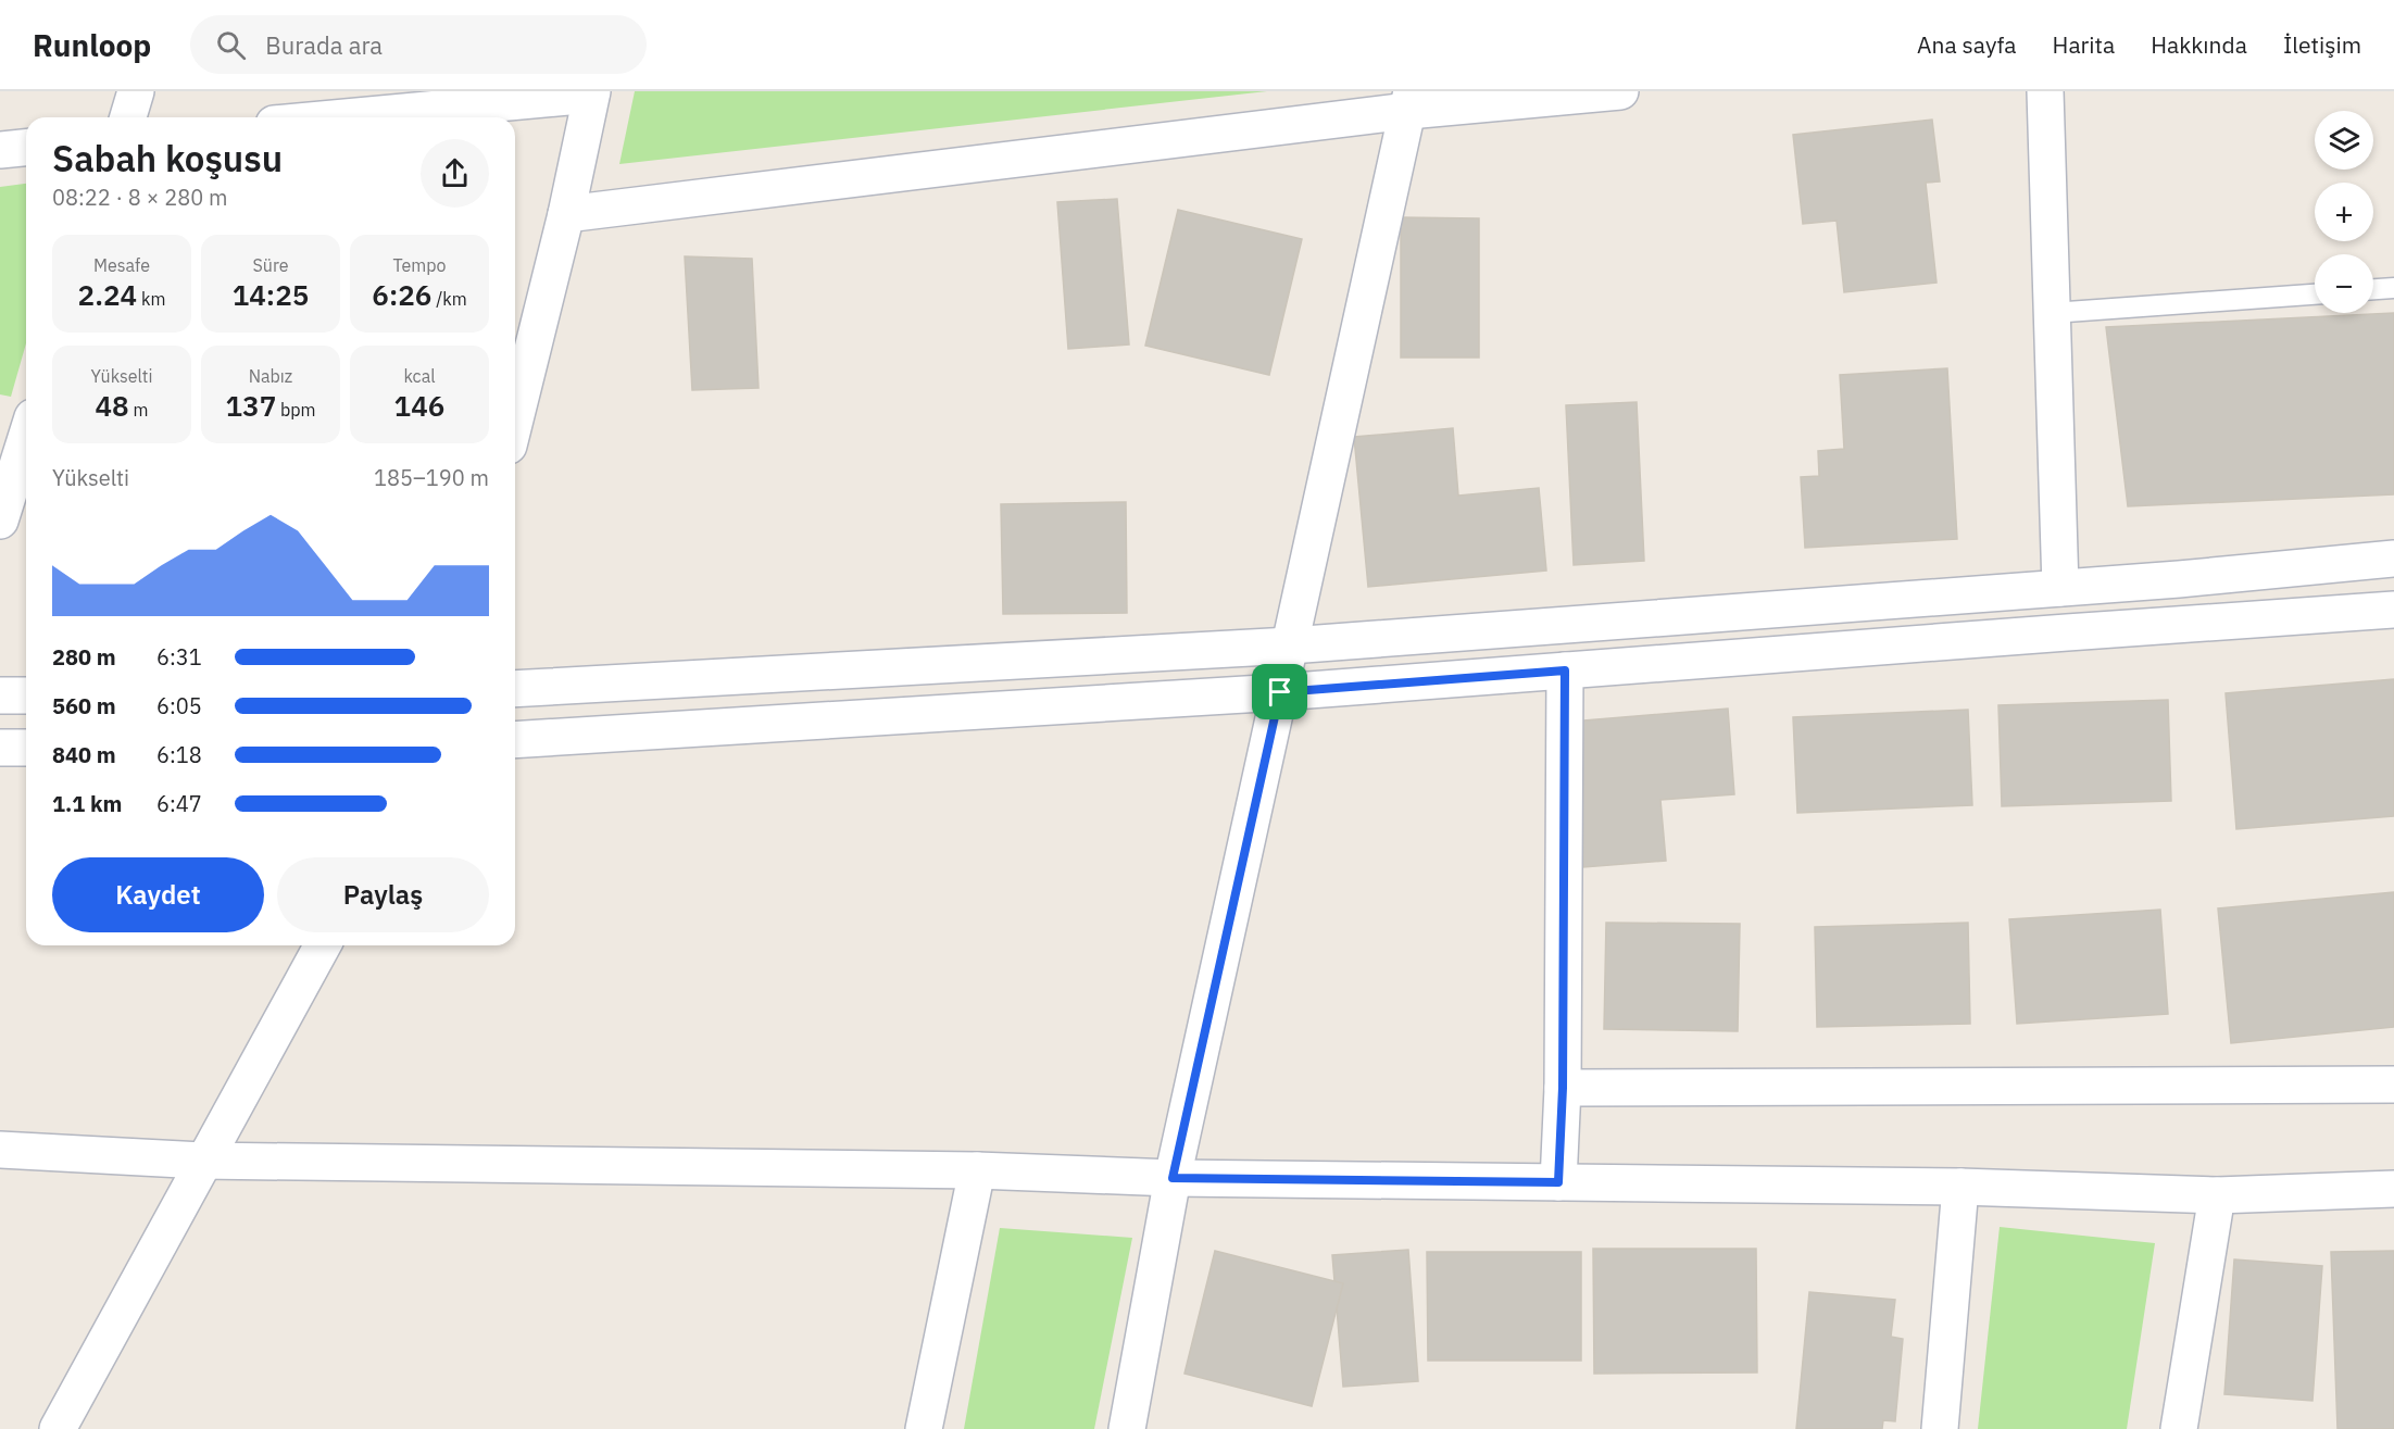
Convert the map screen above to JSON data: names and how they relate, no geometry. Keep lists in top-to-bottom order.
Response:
{
  "page": {
    "header": "Runloop",
    "search": "Burada ara",
    "nav": [
      "Ana sayfa",
      "Harita",
      "Hakkında",
      "İletişim"
    ],
    "map_buttons": ["+", "−"],
    "heading": ["Sabah koşusu", "08:22 · 8 × 280 m"],
    "stats": [
      ["Mesafe", "2.24 km"],
      ["Süre", "14:25"],
      ["Tempo", "6:26 /km"],
      ["Yükselti", "48 m"],
      ["Nabız", "137 bpm"],
      ["kcal", "146"]
    ],
    "chart": ["Yükselti", "185–190 m"],
    "list": [
      {
        "name": "280 m",
        "note": "6:31"
      },
      {
        "name": "560 m",
        "note": "6:05"
      },
      {
        "name": "840 m",
        "note": "6:18"
      },
      {
        "name": "1.1 km",
        "note": "6:47"
      }
    ],
    "buttons": ["Kaydet", "Paylaş"]
  }
}
